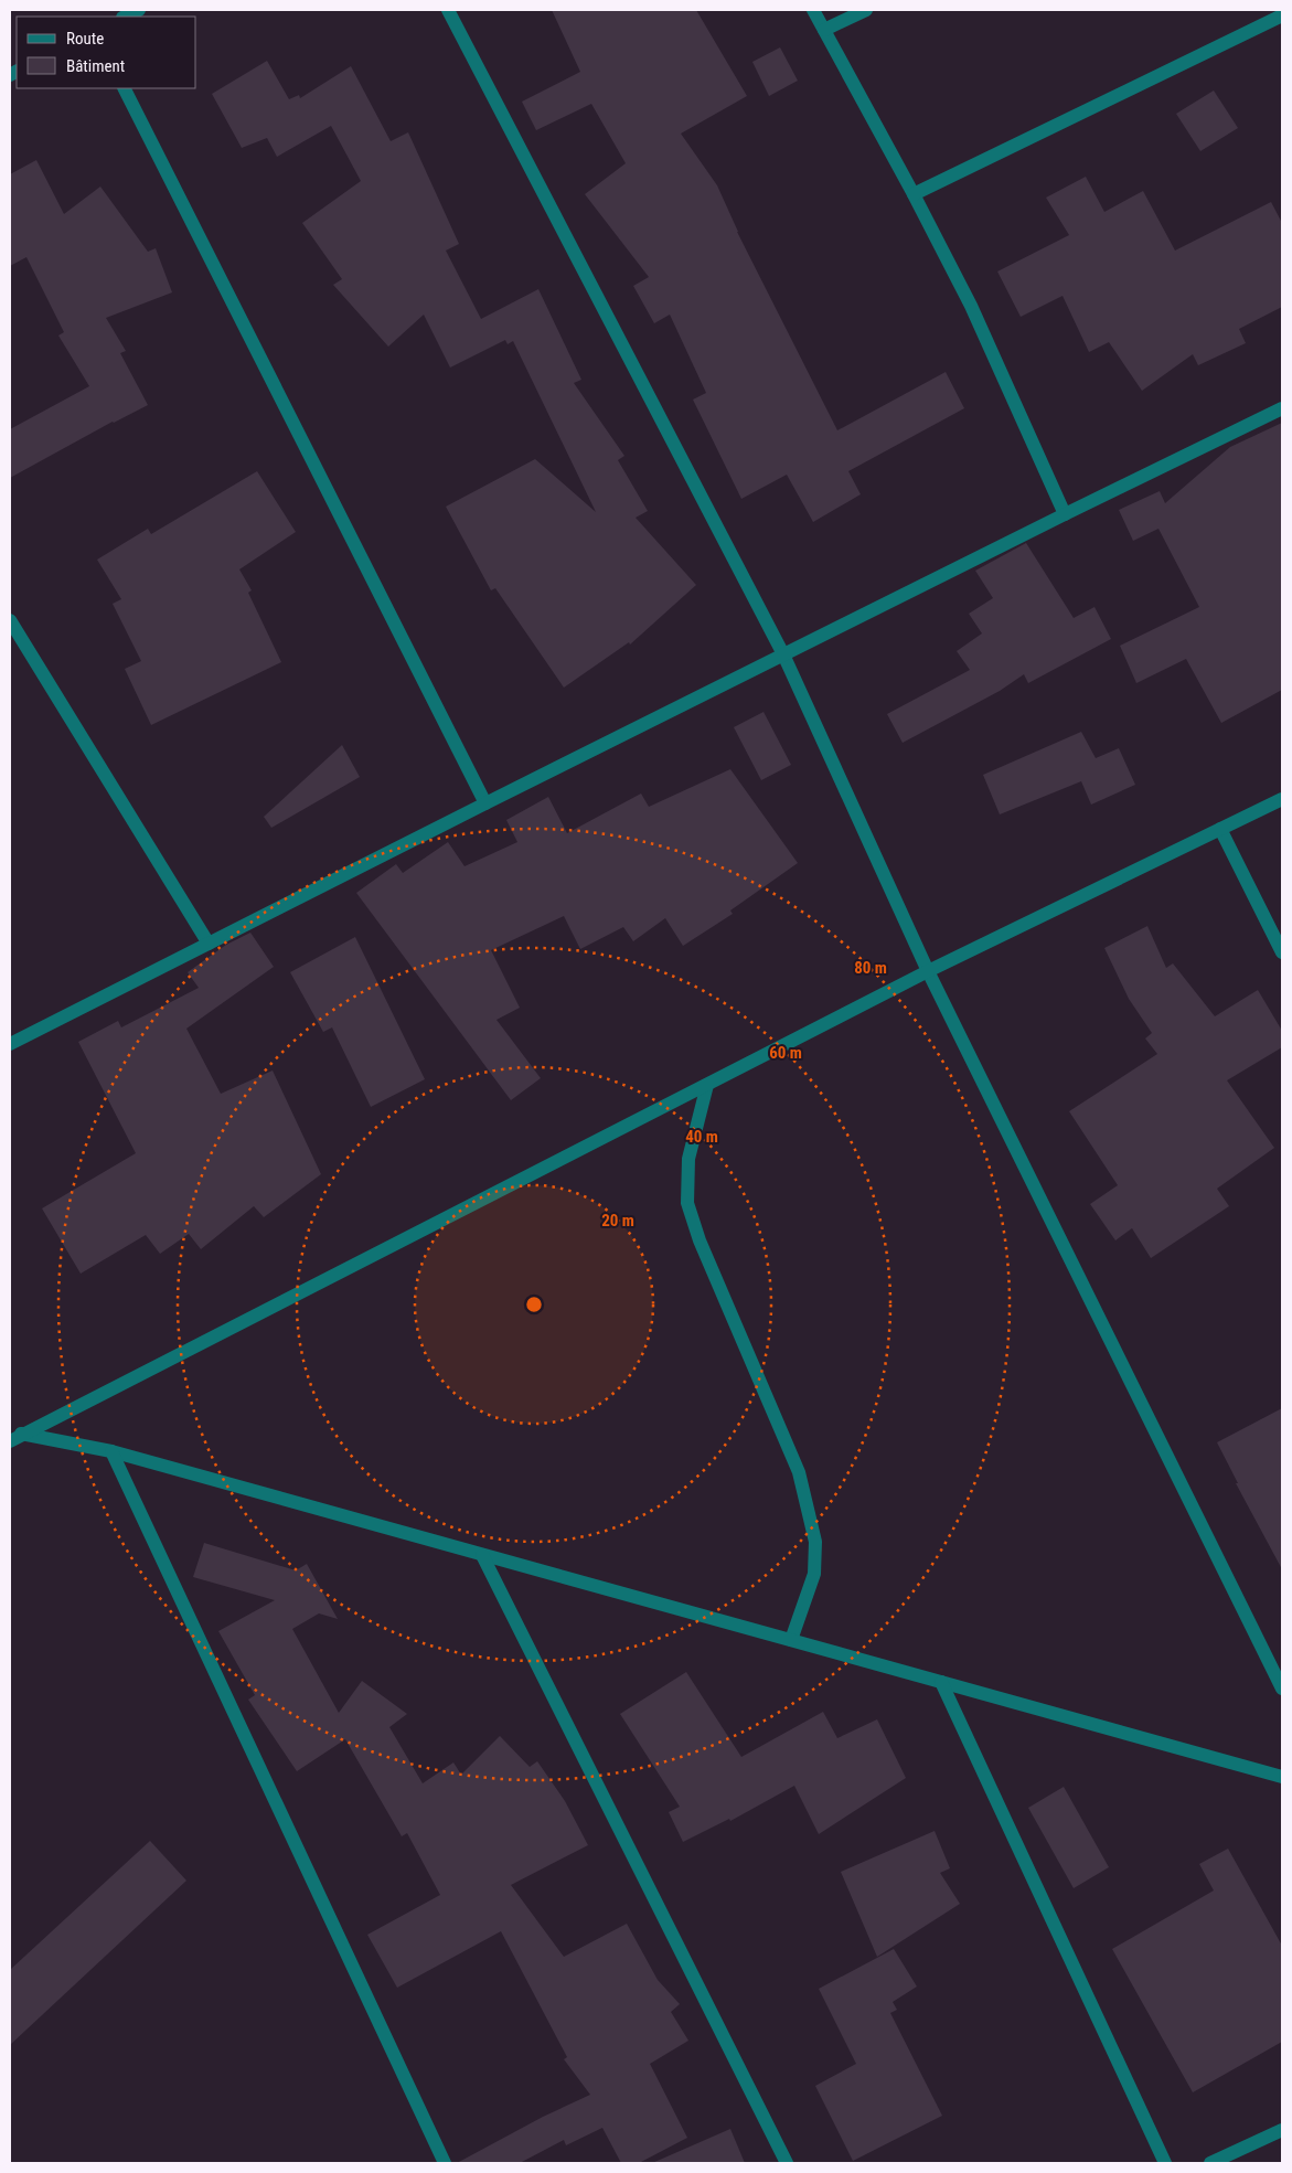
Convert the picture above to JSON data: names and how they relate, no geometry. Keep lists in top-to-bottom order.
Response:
{
  "legend": ["Route", "Bâtiment"],
  "rings": [
    "80 m",
    "60 m",
    "40 m",
    "20 m"
  ]
}
